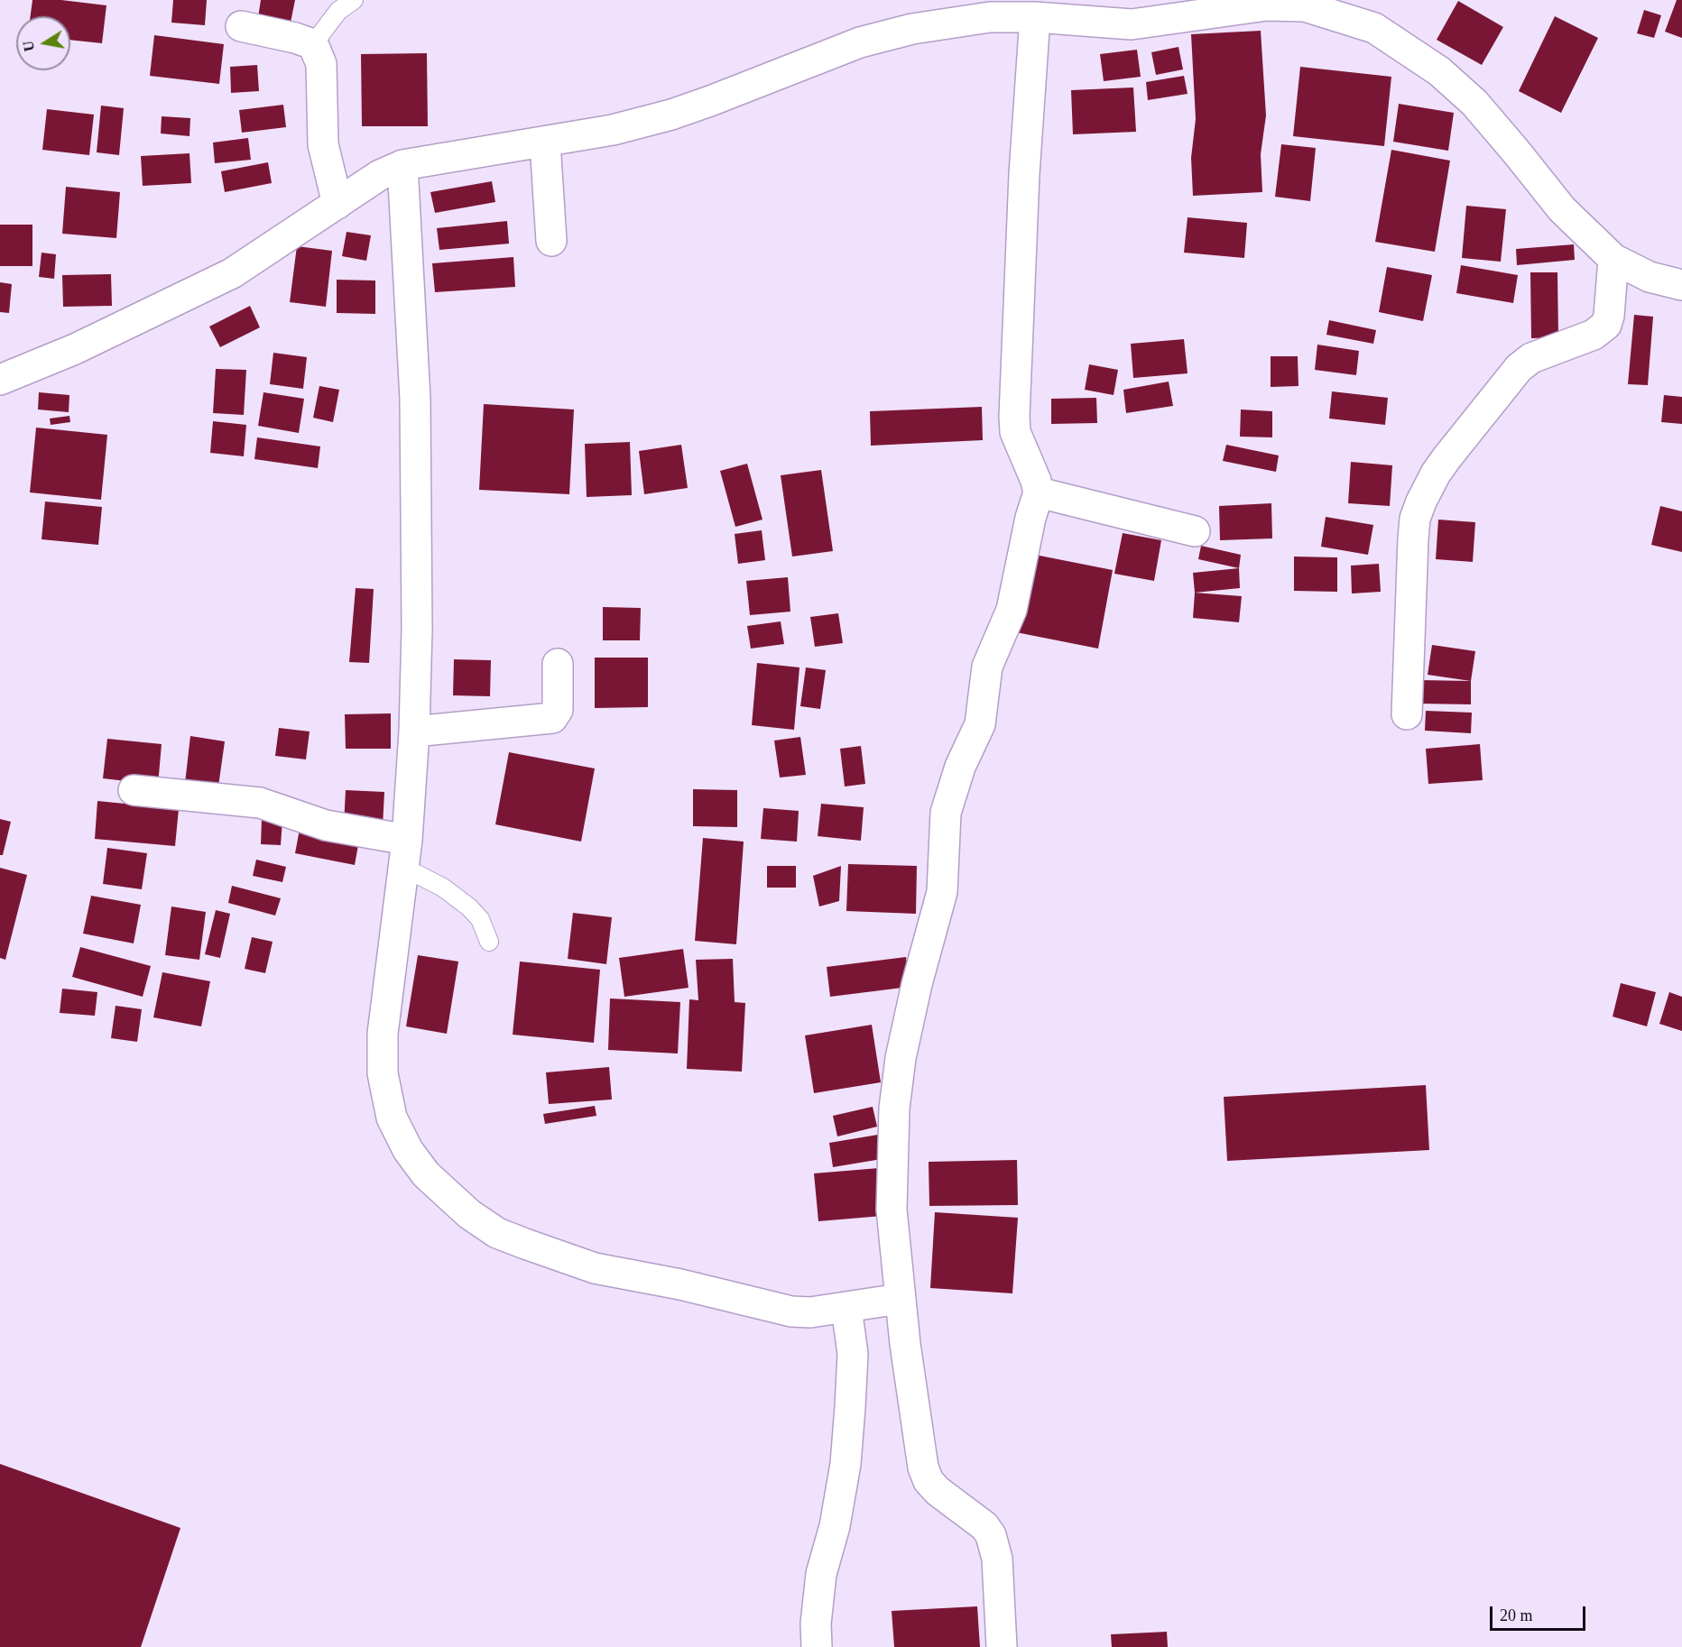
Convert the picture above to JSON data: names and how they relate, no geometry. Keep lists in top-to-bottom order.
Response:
{
  "scale_bar": "20 m",
  "north": "left"
}
